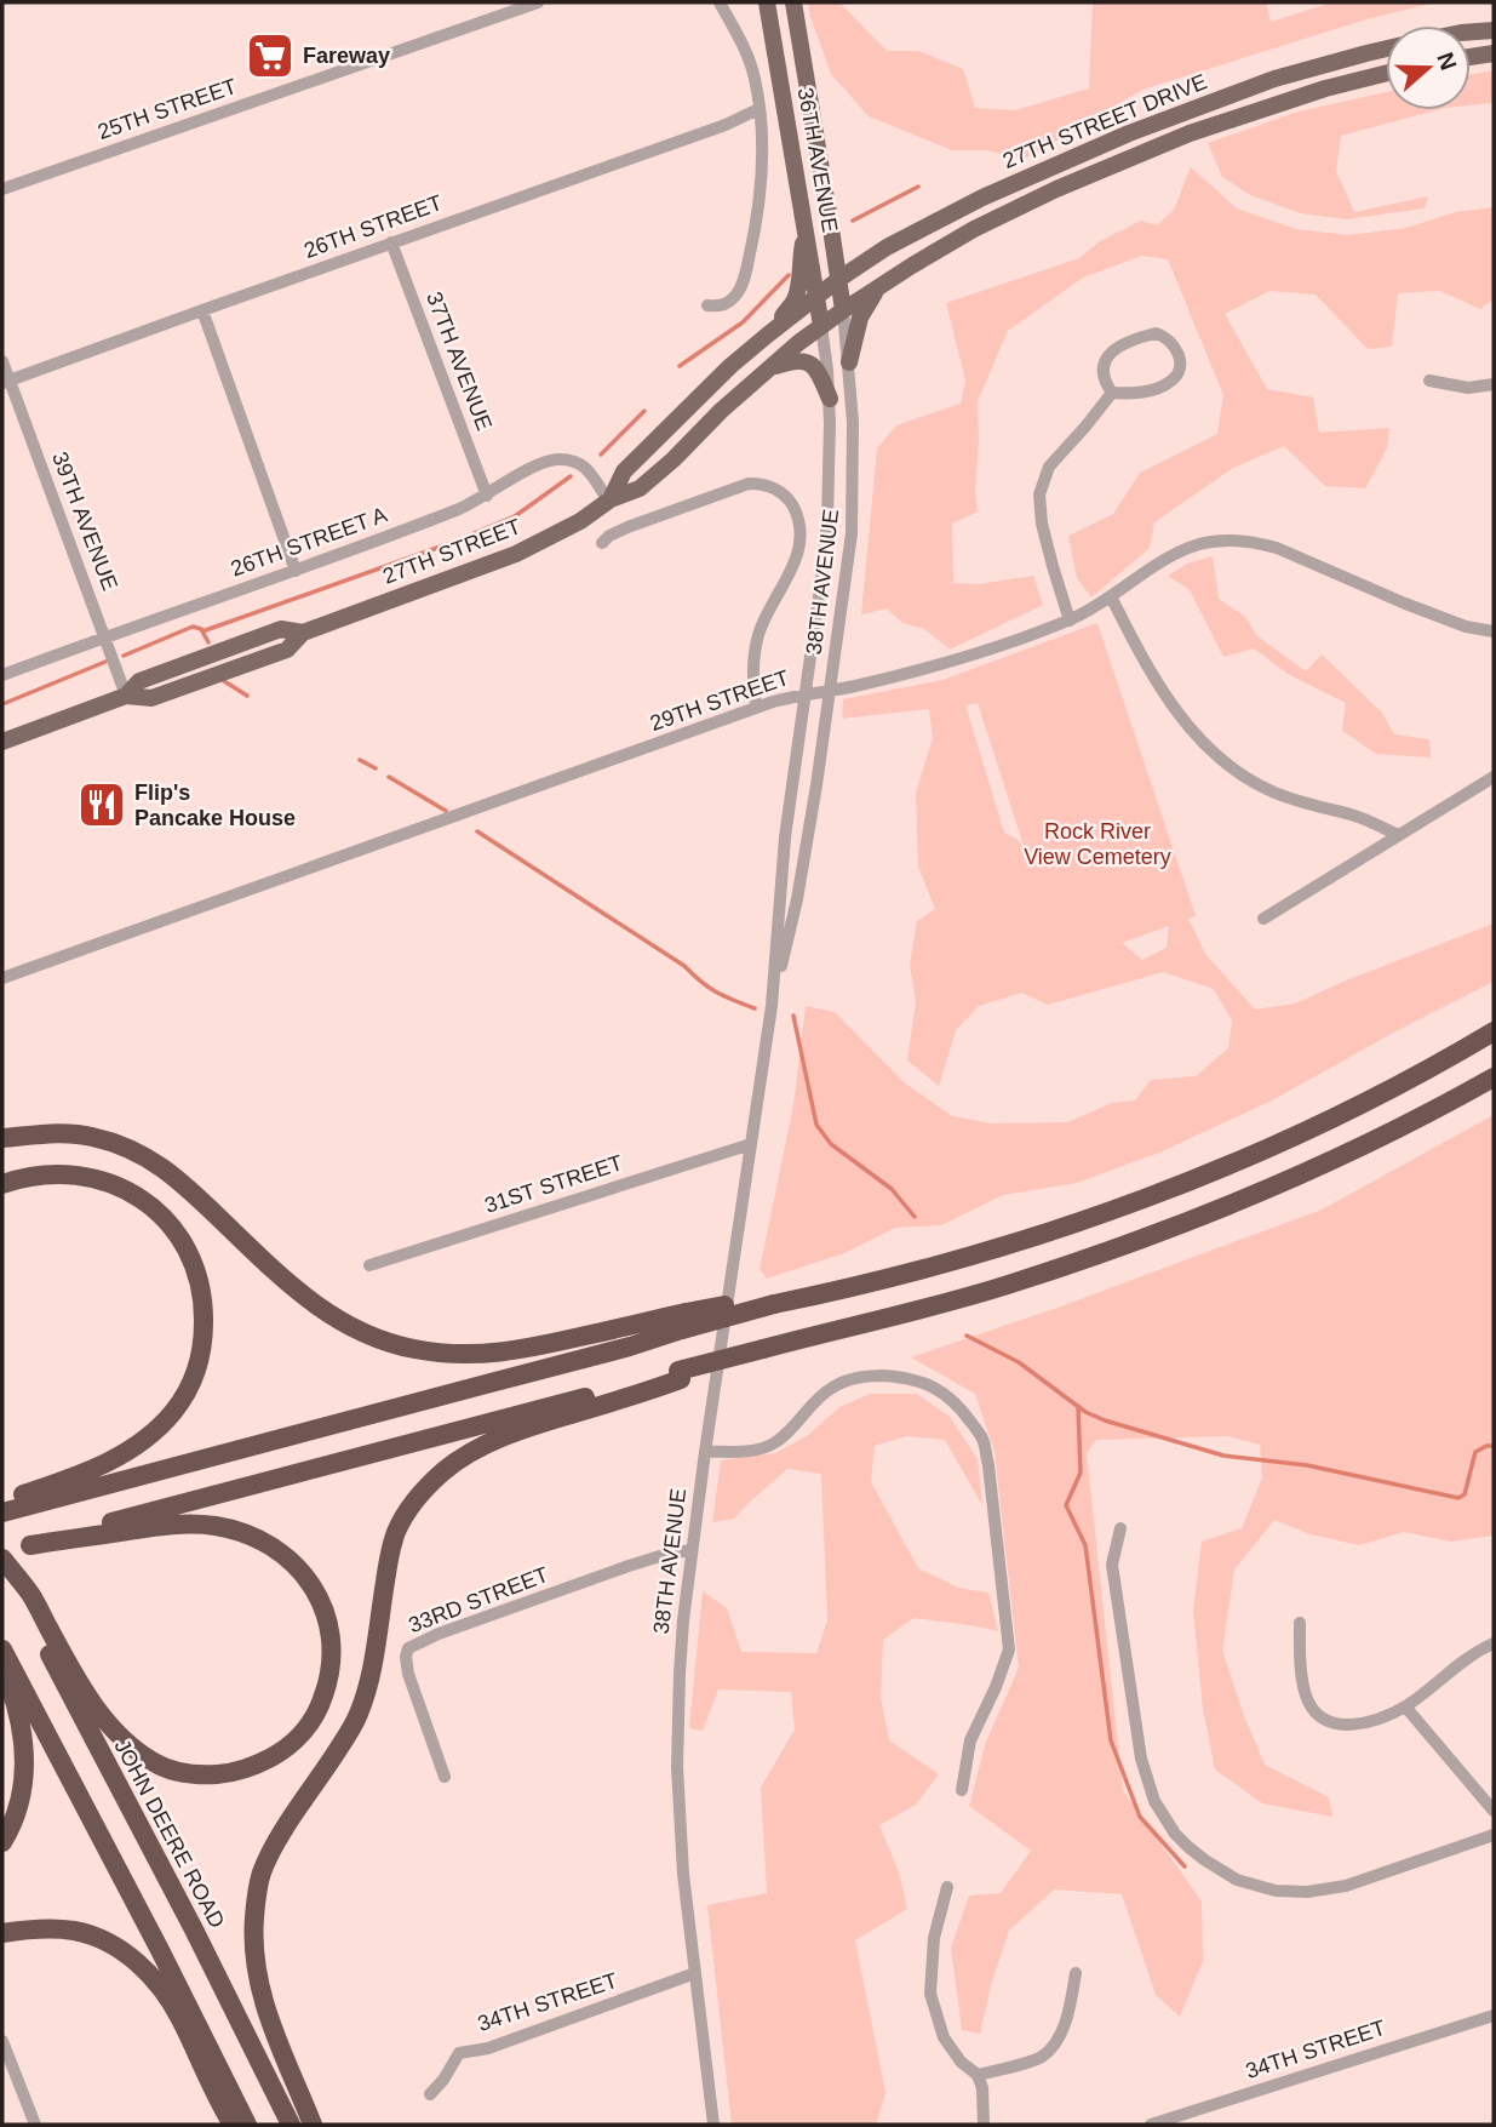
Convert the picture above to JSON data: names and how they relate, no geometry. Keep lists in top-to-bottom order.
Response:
{
  "streets": {
    "highway": ["JOHN DEERE ROAD"],
    "main road": ["27TH STREET DRIVE", "36TH AVENUE", "27TH STREET"],
    "street": [
      "25TH STREET",
      "26TH STREET",
      "37TH AVENUE",
      "39TH AVENUE",
      "26TH STREET A",
      "38TH AVENUE",
      "29TH STREET",
      "31ST STREET",
      "33RD STREET",
      "34TH STREET"
    ]
  },
  "crossings": [
    ["27TH STREET DRIVE", "36TH AVENUE"],
    ["27TH STREET DRIVE", "27TH STREET"],
    ["27TH STREET DRIVE", "38TH AVENUE"],
    ["36TH AVENUE", "27TH STREET"],
    ["36TH AVENUE", "38TH AVENUE"],
    ["26TH STREET", "37TH AVENUE"],
    ["26TH STREET", "39TH AVENUE"],
    ["37TH AVENUE", "26TH STREET A"],
    ["39TH AVENUE", "26TH STREET A"],
    ["39TH AVENUE", "27TH STREET"],
    ["26TH STREET A", "27TH STREET"],
    ["27TH STREET", "38TH AVENUE"],
    ["38TH AVENUE", "29TH STREET"],
    ["38TH AVENUE", "31ST STREET"],
    ["38TH AVENUE", "33RD STREET"],
    ["38TH AVENUE", "34TH STREET"]
  ],
  "parks": ["Rock River View Cemetery"],
  "places": {
    "supermarket": ["Fareway"],
    "restaurant": ["Flip's Pancake House"]
  },
  "north": "right"
}
